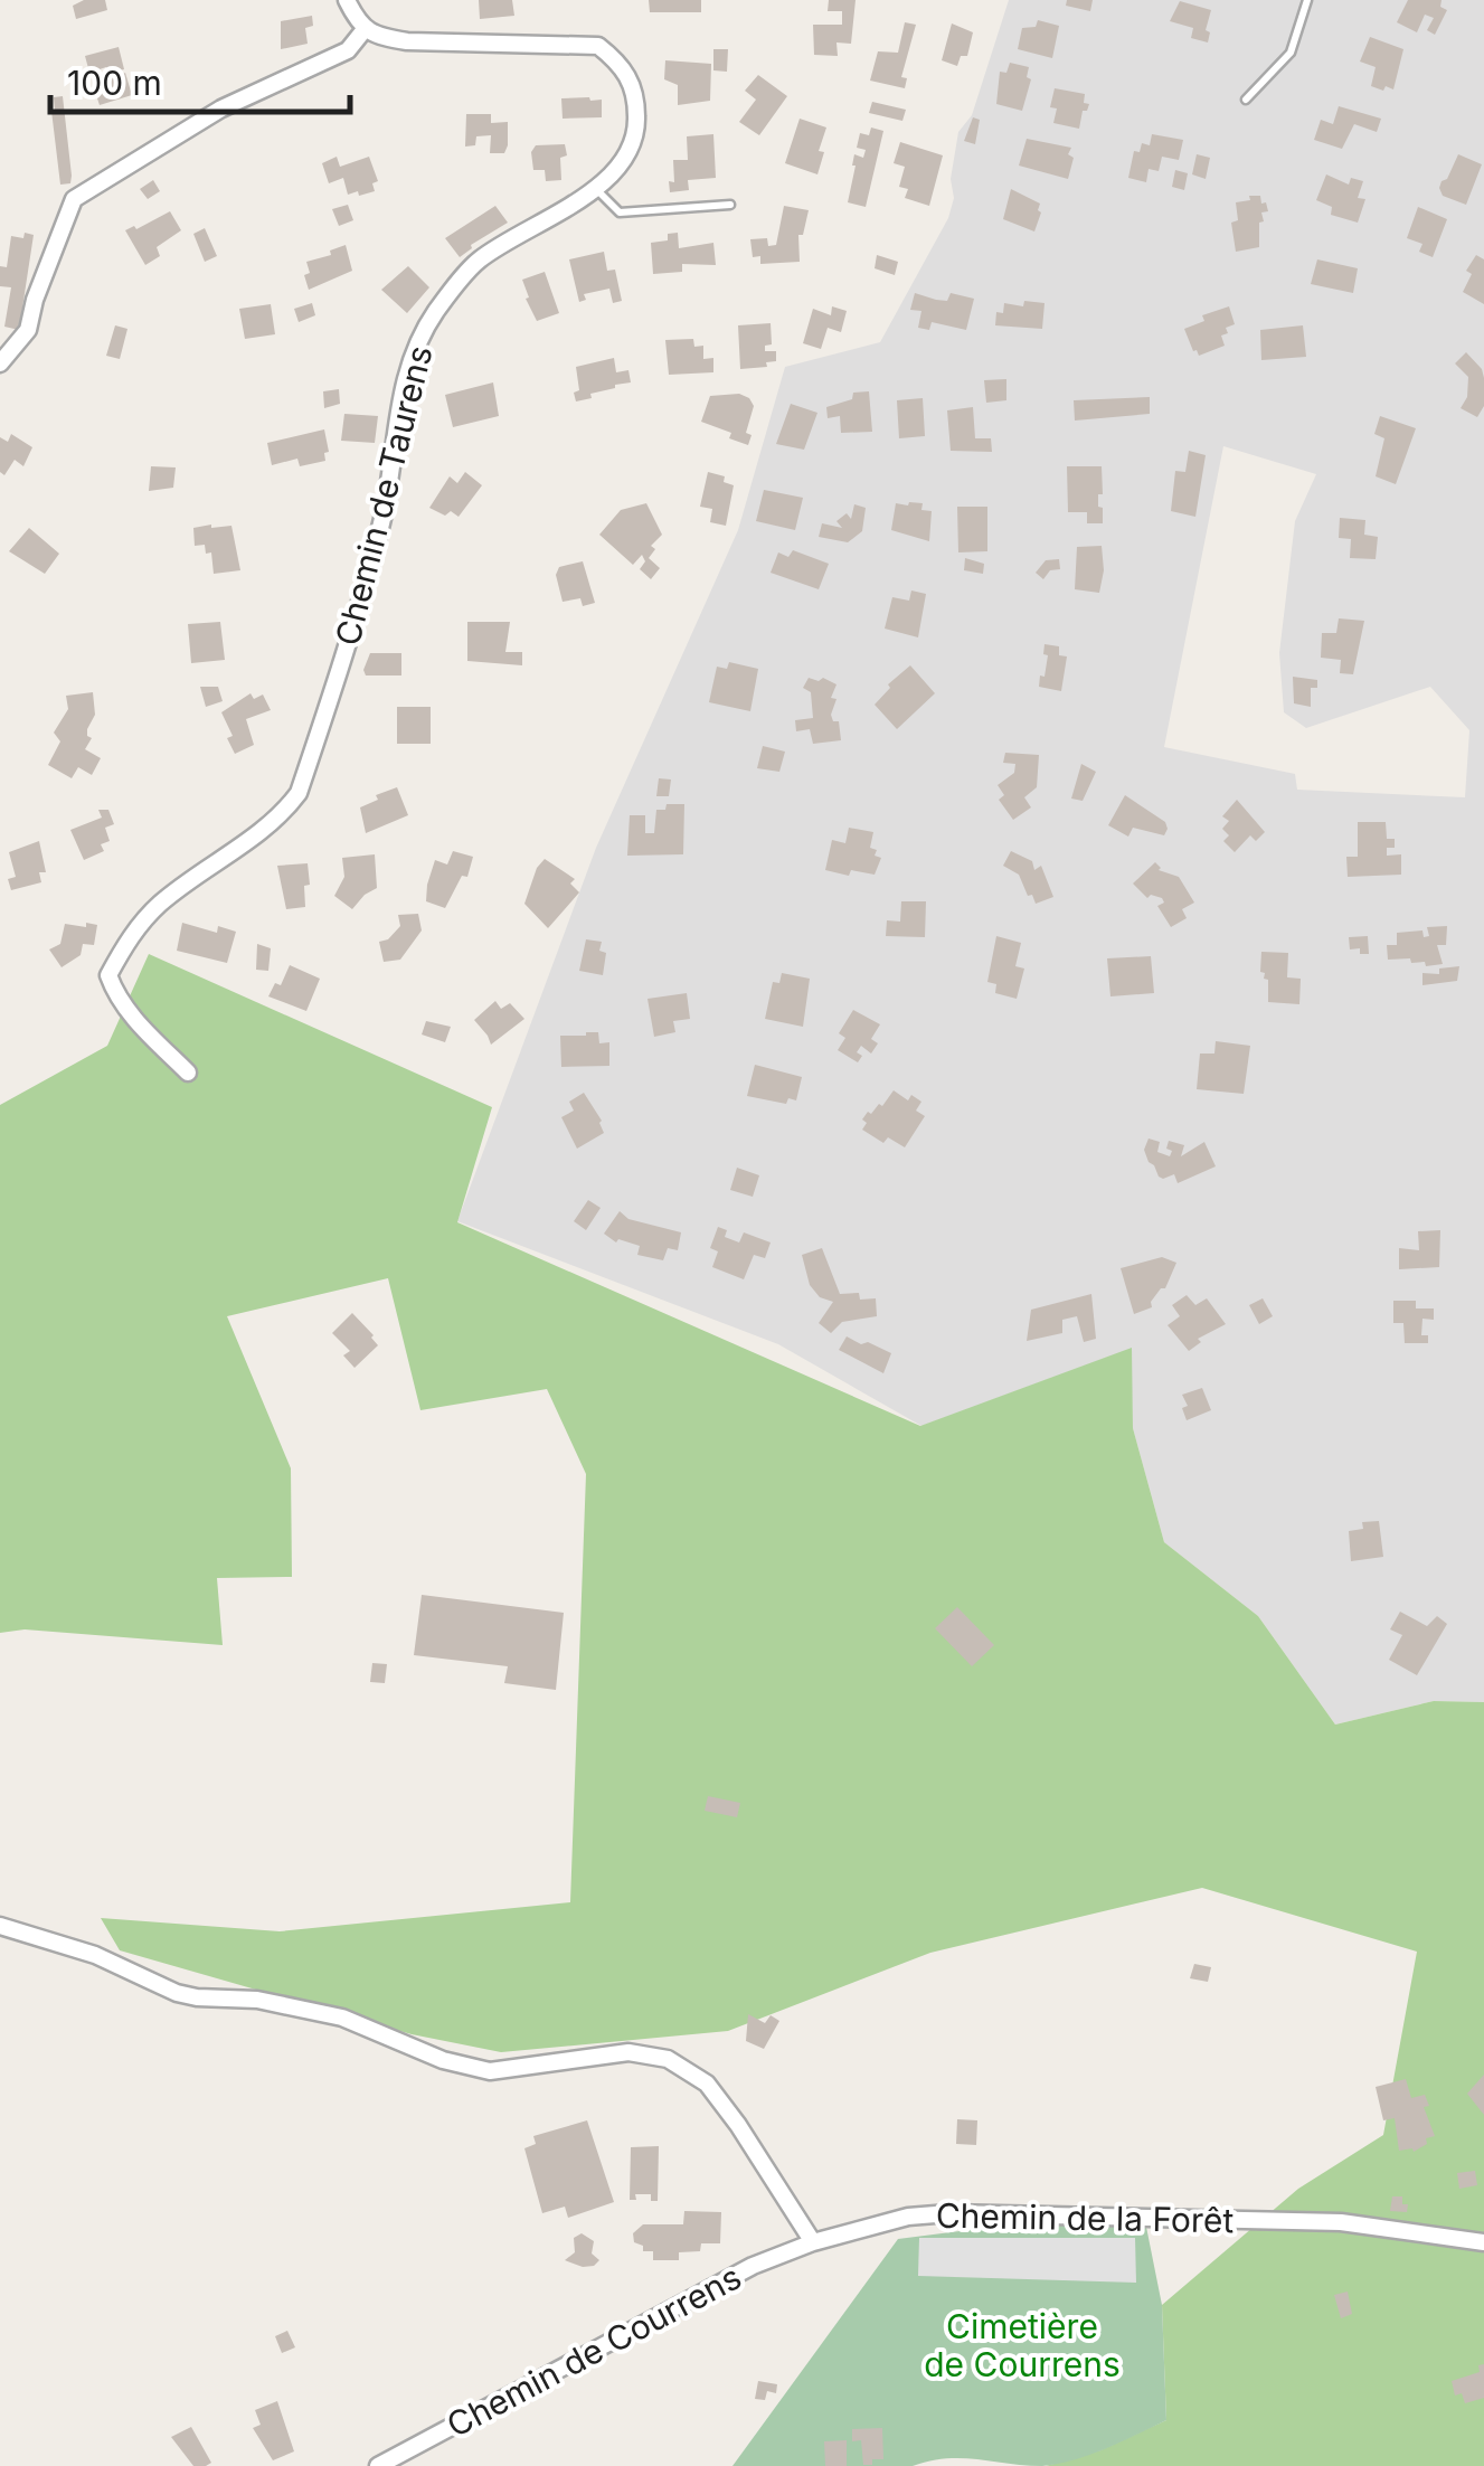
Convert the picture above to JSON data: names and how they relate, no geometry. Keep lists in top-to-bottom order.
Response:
{
  "streets": {
    "street": ["Chemin de Taurens", "Chemin de la Forêt", "Chemin de Courrens"]
  },
  "crossings": [
    ["Chemin de la Forêt", "Chemin de Courrens"]
  ],
  "parks": ["Cimetière de Courrens"],
  "scale_bar": "100 m"
}
